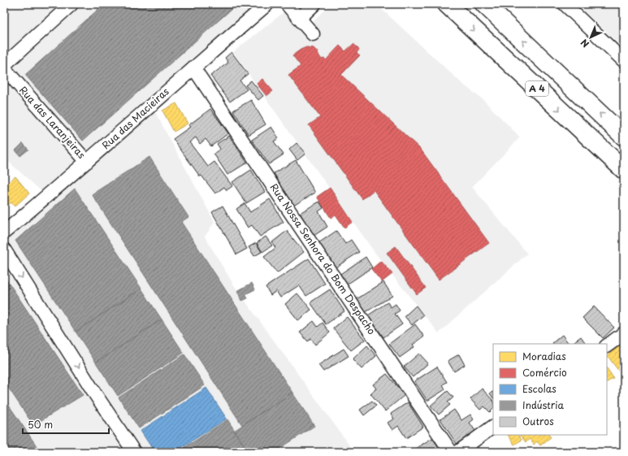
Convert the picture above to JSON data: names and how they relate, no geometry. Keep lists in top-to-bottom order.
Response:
{
  "streets": {
    "highway": ["A 4"],
    "street": ["Rua das Macieiras", "Rua das Laranjeiras", "Rua Nossa Senhora do Bom Despacho"]
  },
  "crossings": [
    ["Rua das Macieiras", "Rua das Laranjeiras"],
    ["Rua das Macieiras", "Rua Nossa Senhora do Bom Despacho"]
  ],
  "legend": [
    "Moradias",
    "Comércio",
    "Escolas",
    "Indústria",
    "Outros"
  ],
  "scale_bar": "50 m",
  "north": "bottom left"
}
